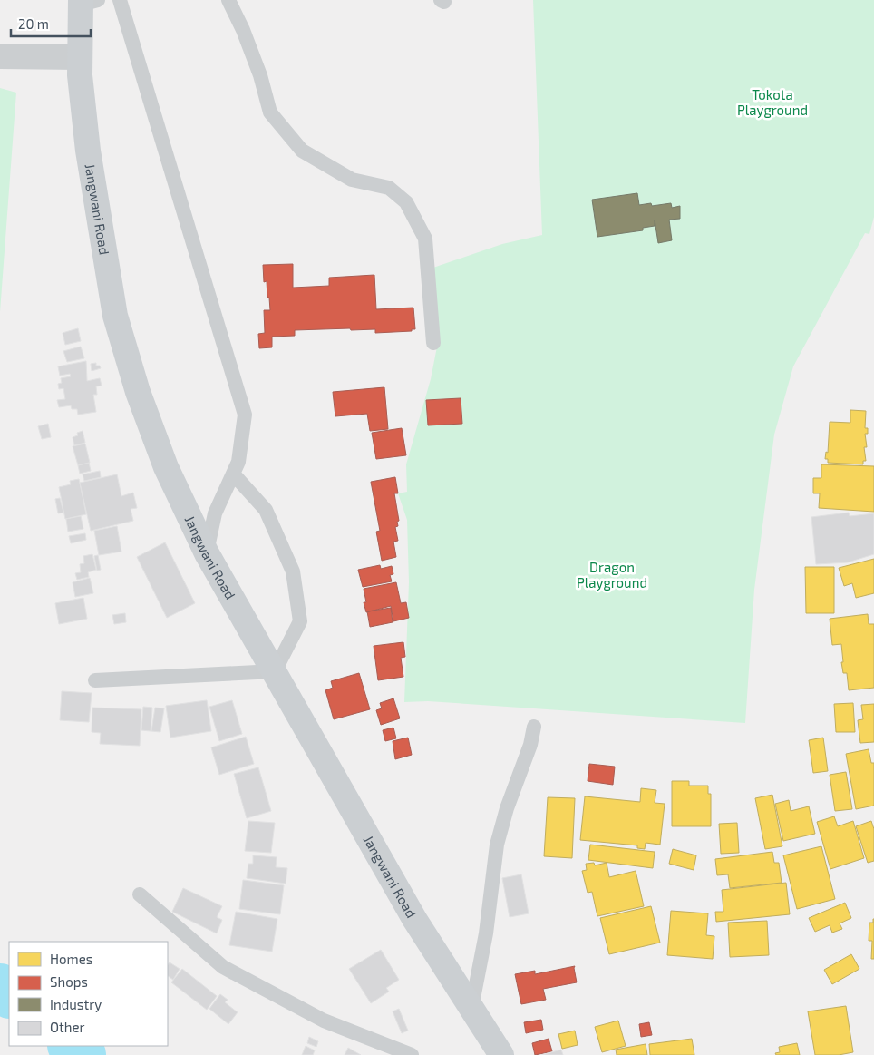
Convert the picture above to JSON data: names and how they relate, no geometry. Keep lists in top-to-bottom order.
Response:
{
  "streets": {
    "street": ["Jangwani Road"]
  },
  "parks": ["Tokota Playground", "Dragon Playground"],
  "legend": [
    "Homes",
    "Shops",
    "Industry",
    "Other"
  ],
  "scale_bar": "20 m"
}
